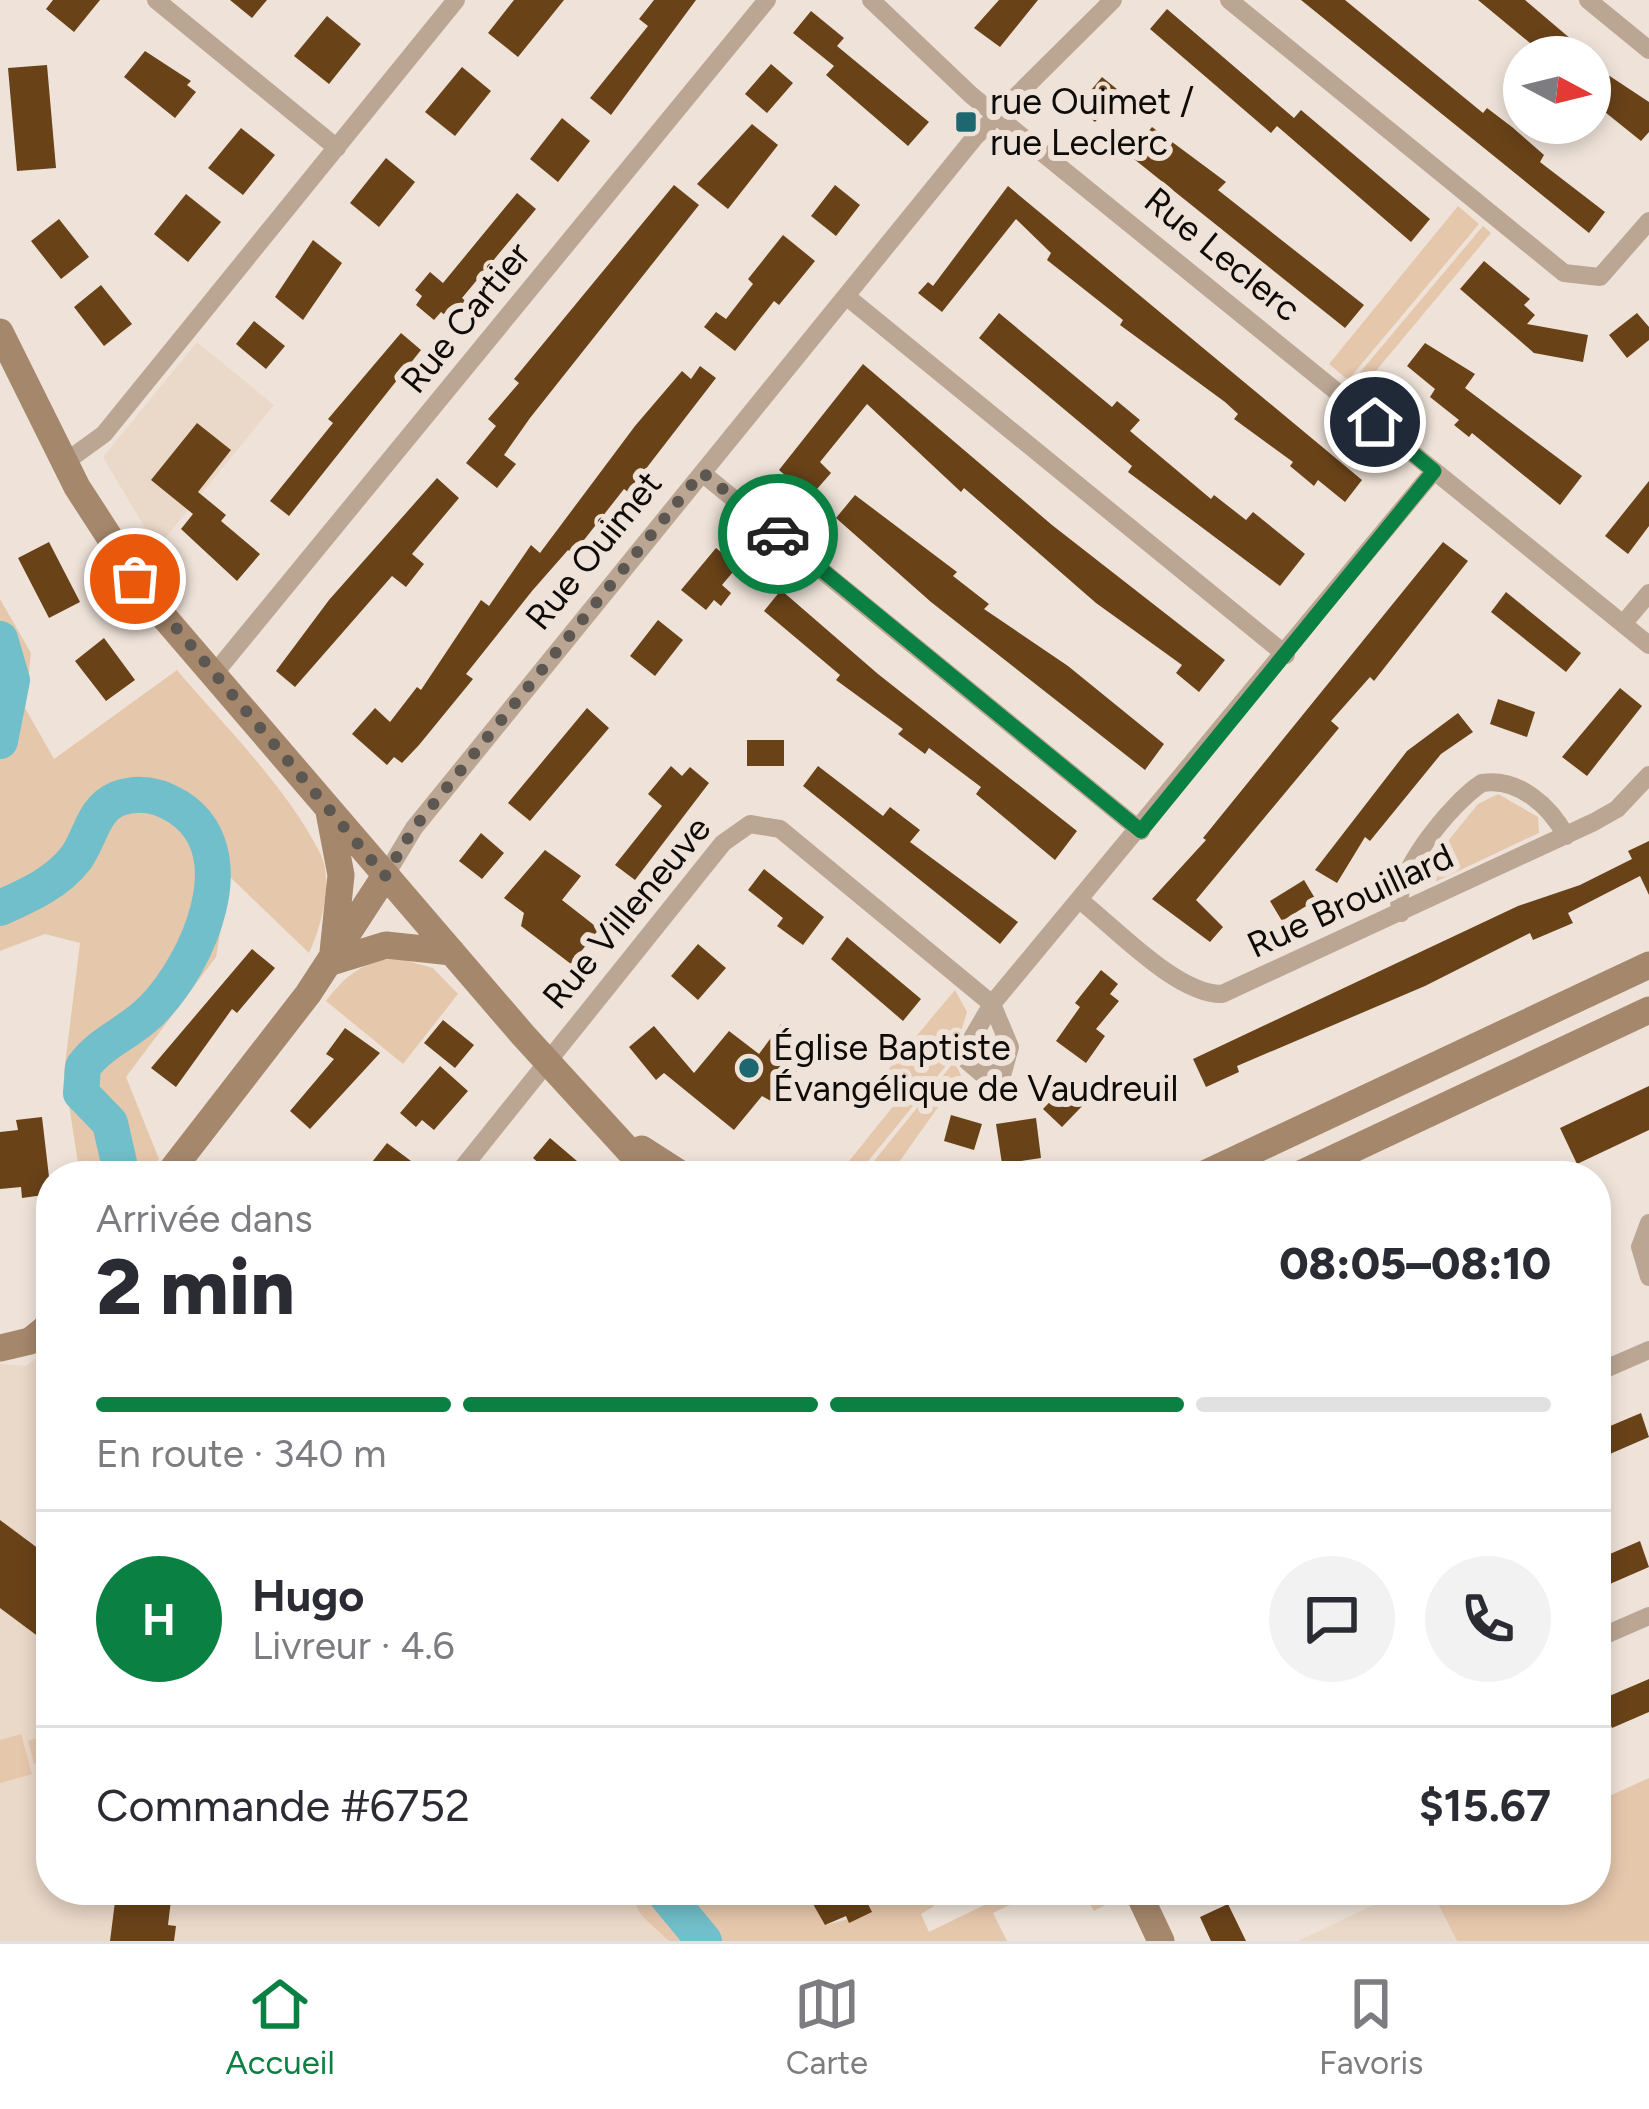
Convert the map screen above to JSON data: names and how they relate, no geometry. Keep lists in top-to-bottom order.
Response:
{
  "streets": {
    "main road": ["Rue Ouimet"],
    "street": [
      "Rue Leclerc",
      "Rue Cartier",
      "Rue Brouillard",
      "Rue Villeneuve"
    ]
  },
  "crossings": [
    ["Rue Leclerc", "Rue Ouimet"],
    ["Rue Brouillard", "Rue Villeneuve"]
  ],
  "places": {
    "transit": ["rue Ouimet / rue Leclerc"],
    "other": ["Église Baptiste Évangélique de Vaudreuil"]
  },
  "north": "right",
  "page": {
    "heading": ["2 min", "Arrivée dans", "08:05–08:10"],
    "panel": [
      "Hugo",
      "Livreur · 4.6",
      "Commande #6752",
      "$15.67"
    ],
    "bar": "En route · 340 m",
    "round": "H",
    "tabs": ["Accueil", "Carte", "Favoris"]
  }
}
